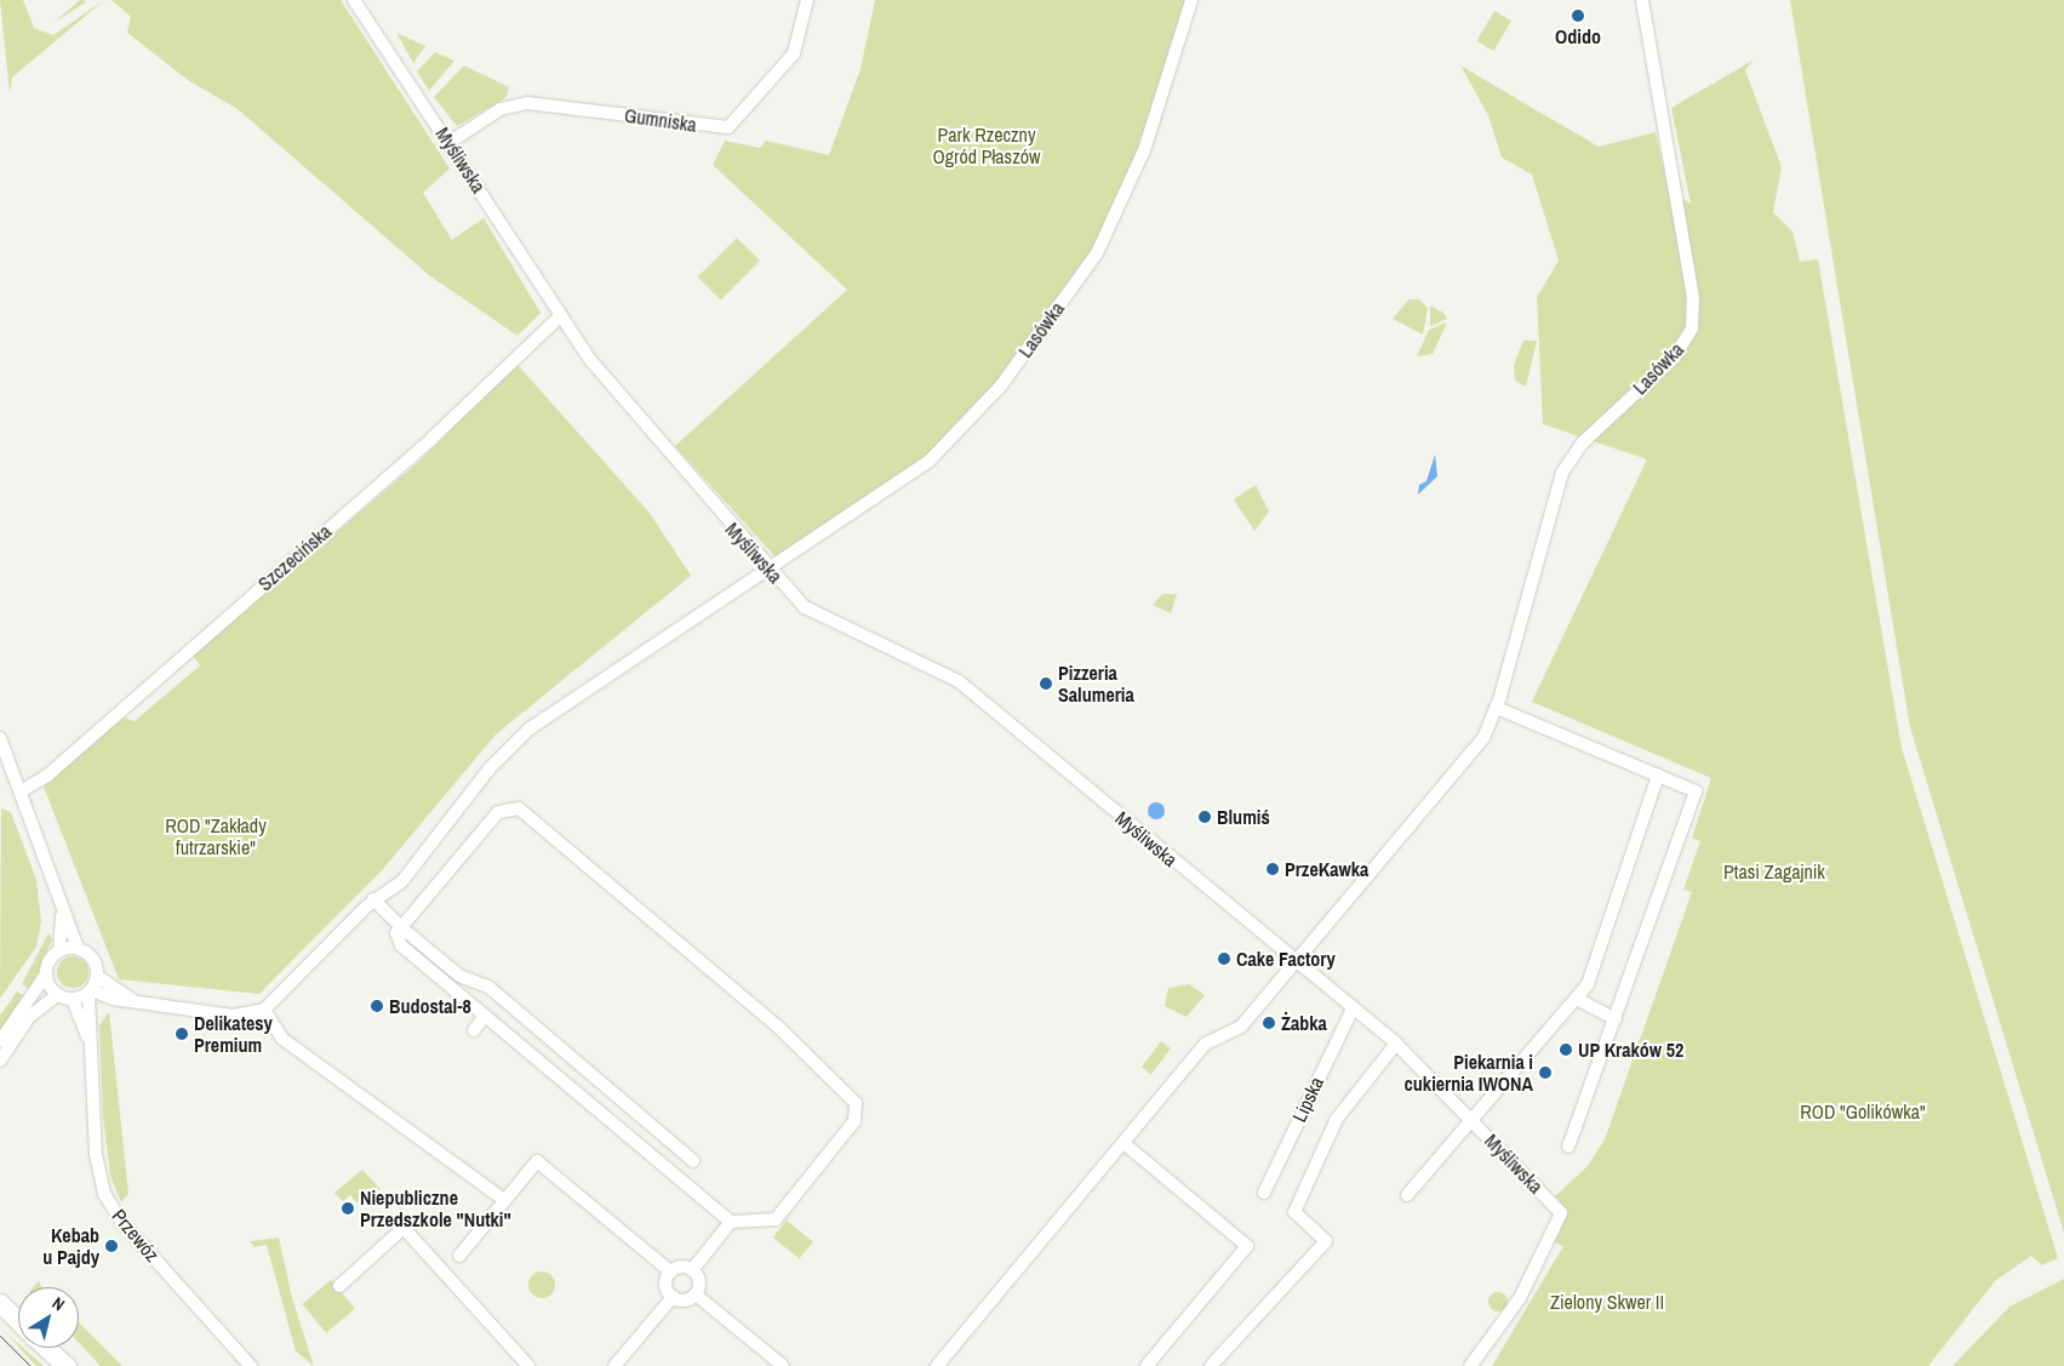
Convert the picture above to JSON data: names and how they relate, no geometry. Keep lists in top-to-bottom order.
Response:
{
  "streets": {
    "street": [
      "Gumniska",
      "Myśliwska",
      "Lasówka",
      "Szczecińska",
      "Lipska",
      "Przewóz"
    ]
  },
  "crossings": [
    ["Gumniska", "Myśliwska"],
    ["Myśliwska", "Lasówka"],
    ["Myśliwska", "Szczecińska"],
    ["Myśliwska", "Lipska"]
  ],
  "parks": [
    "Park Rzeczny Ogród Płaszów",
    "ROD \"Zakłady futrzarskie\"",
    "Ptasi Zagajnik",
    "ROD \"Golikówka\"",
    "Zielony Skwer II"
  ],
  "places": [
    "Odido",
    "Pizzeria Salumeria",
    "Blumiś",
    "PrzeKawka",
    "Cake Factory",
    "Budostal-8",
    "Żabka",
    "Delikatesy Premium",
    "UP Kraków 52",
    "Piekarnia i cukiernia IWONA",
    "Niepubliczne Przedszkole \"Nutki\"",
    "Kebab u Pajdy"
  ],
  "north": "top right"
}
